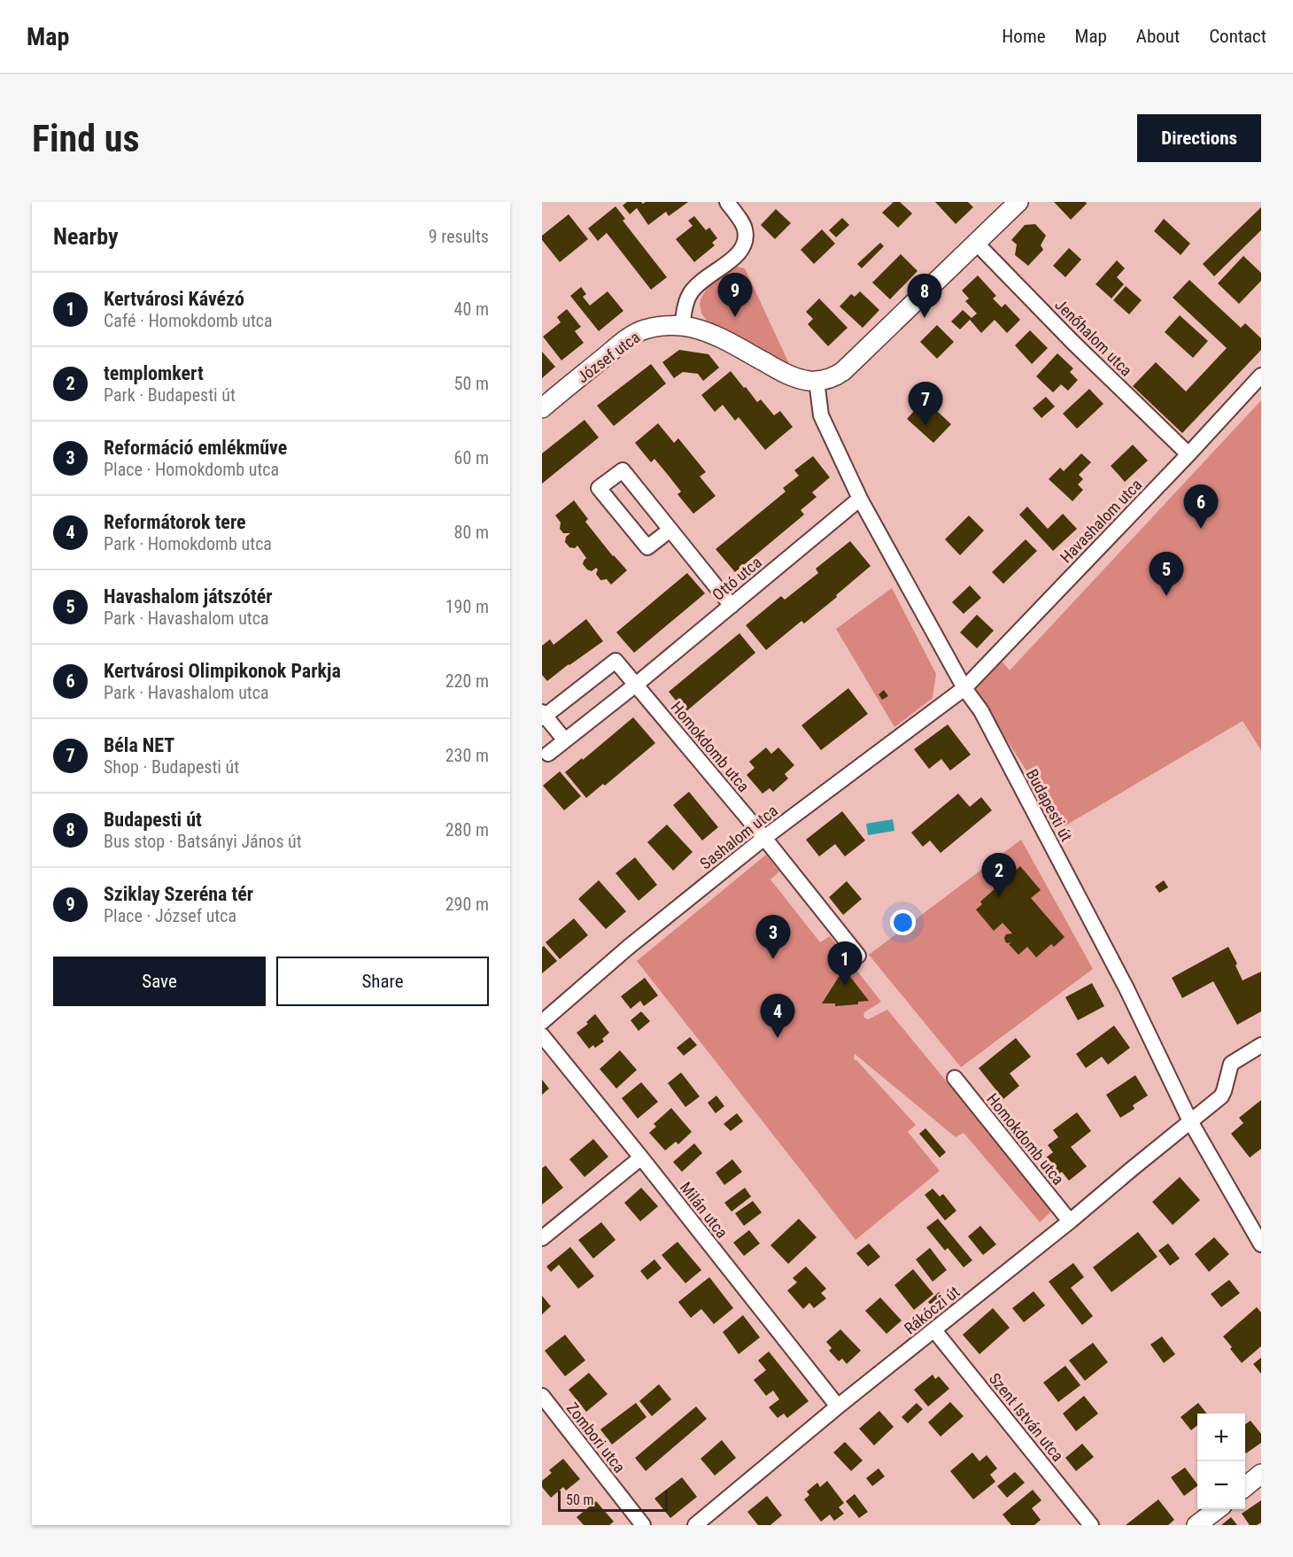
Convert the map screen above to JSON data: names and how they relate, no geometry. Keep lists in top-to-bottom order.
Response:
{
  "streets": {
    "street": [
      "Jenőhalom utca",
      "József utca",
      "Havashalom utca",
      "Ottó utca",
      "Homokdomb utca",
      "Budapesti út",
      "Sashalom utca",
      "Milán utca",
      "Rákóczi út",
      "Szent István utca",
      "Zombori utca"
    ]
  },
  "crossings": [
    ["Jenőhalom utca", "Havashalom utca"],
    ["József utca", "Budapesti út"],
    ["Havashalom utca", "Budapesti út"],
    ["Havashalom utca", "Sashalom utca"],
    ["Ottó utca", "Homokdomb utca"],
    ["Ottó utca", "Budapesti út"],
    ["Homokdomb utca", "Sashalom utca"],
    ["Homokdomb utca", "Rákóczi út"],
    ["Budapesti út", "Sashalom utca"],
    ["Budapesti út", "Rákóczi út"],
    ["Milán utca", "Rákóczi út"],
    ["Rákóczi út", "Szent István utca"]
  ],
  "scale_bar": "50 m",
  "page": {
    "header": "Map",
    "nav": [
      "Home",
      "Map",
      "About",
      "Contact"
    ],
    "buttons": [
      "Directions",
      ["Save", "Share"]
    ],
    "title": "Find us",
    "heading": ["Nearby", "9 results"],
    "list": [
      {
        "mark": "1",
        "name": "Kertvárosi Kávézó",
        "note": "Café · Homokdomb utca",
        "value": "40 m"
      },
      {
        "mark": "2",
        "name": "templomkert",
        "note": "Park · Budapesti út",
        "value": "50 m"
      },
      {
        "mark": "3",
        "name": "Reformáció emlékműve",
        "note": "Place · Homokdomb utca",
        "value": "60 m"
      },
      {
        "mark": "4",
        "name": "Reformátorok tere",
        "note": "Park · Homokdomb utca",
        "value": "80 m"
      },
      {
        "mark": "5",
        "name": "Havashalom játszótér",
        "note": "Park · Havashalom utca",
        "value": "190 m"
      },
      {
        "mark": "6",
        "name": "Kertvárosi Olimpikonok Parkja",
        "note": "Park · Havashalom utca",
        "value": "220 m"
      },
      {
        "mark": "7",
        "name": "Béla NET",
        "note": "Shop · Budapesti út",
        "value": "230 m"
      },
      {
        "mark": "8",
        "name": "Budapesti út",
        "note": "Bus stop · Batsányi János út",
        "value": "280 m"
      },
      {
        "mark": "9",
        "name": "Sziklay Szeréna tér",
        "note": "Place · József utca",
        "value": "290 m"
      }
    ],
    "pins": [
      "9",
      "8",
      "7",
      "6",
      "5",
      "2",
      "3",
      "1",
      "4"
    ],
    "map_buttons": ["+", "−"],
    "scale": "50 m"
  }
}
